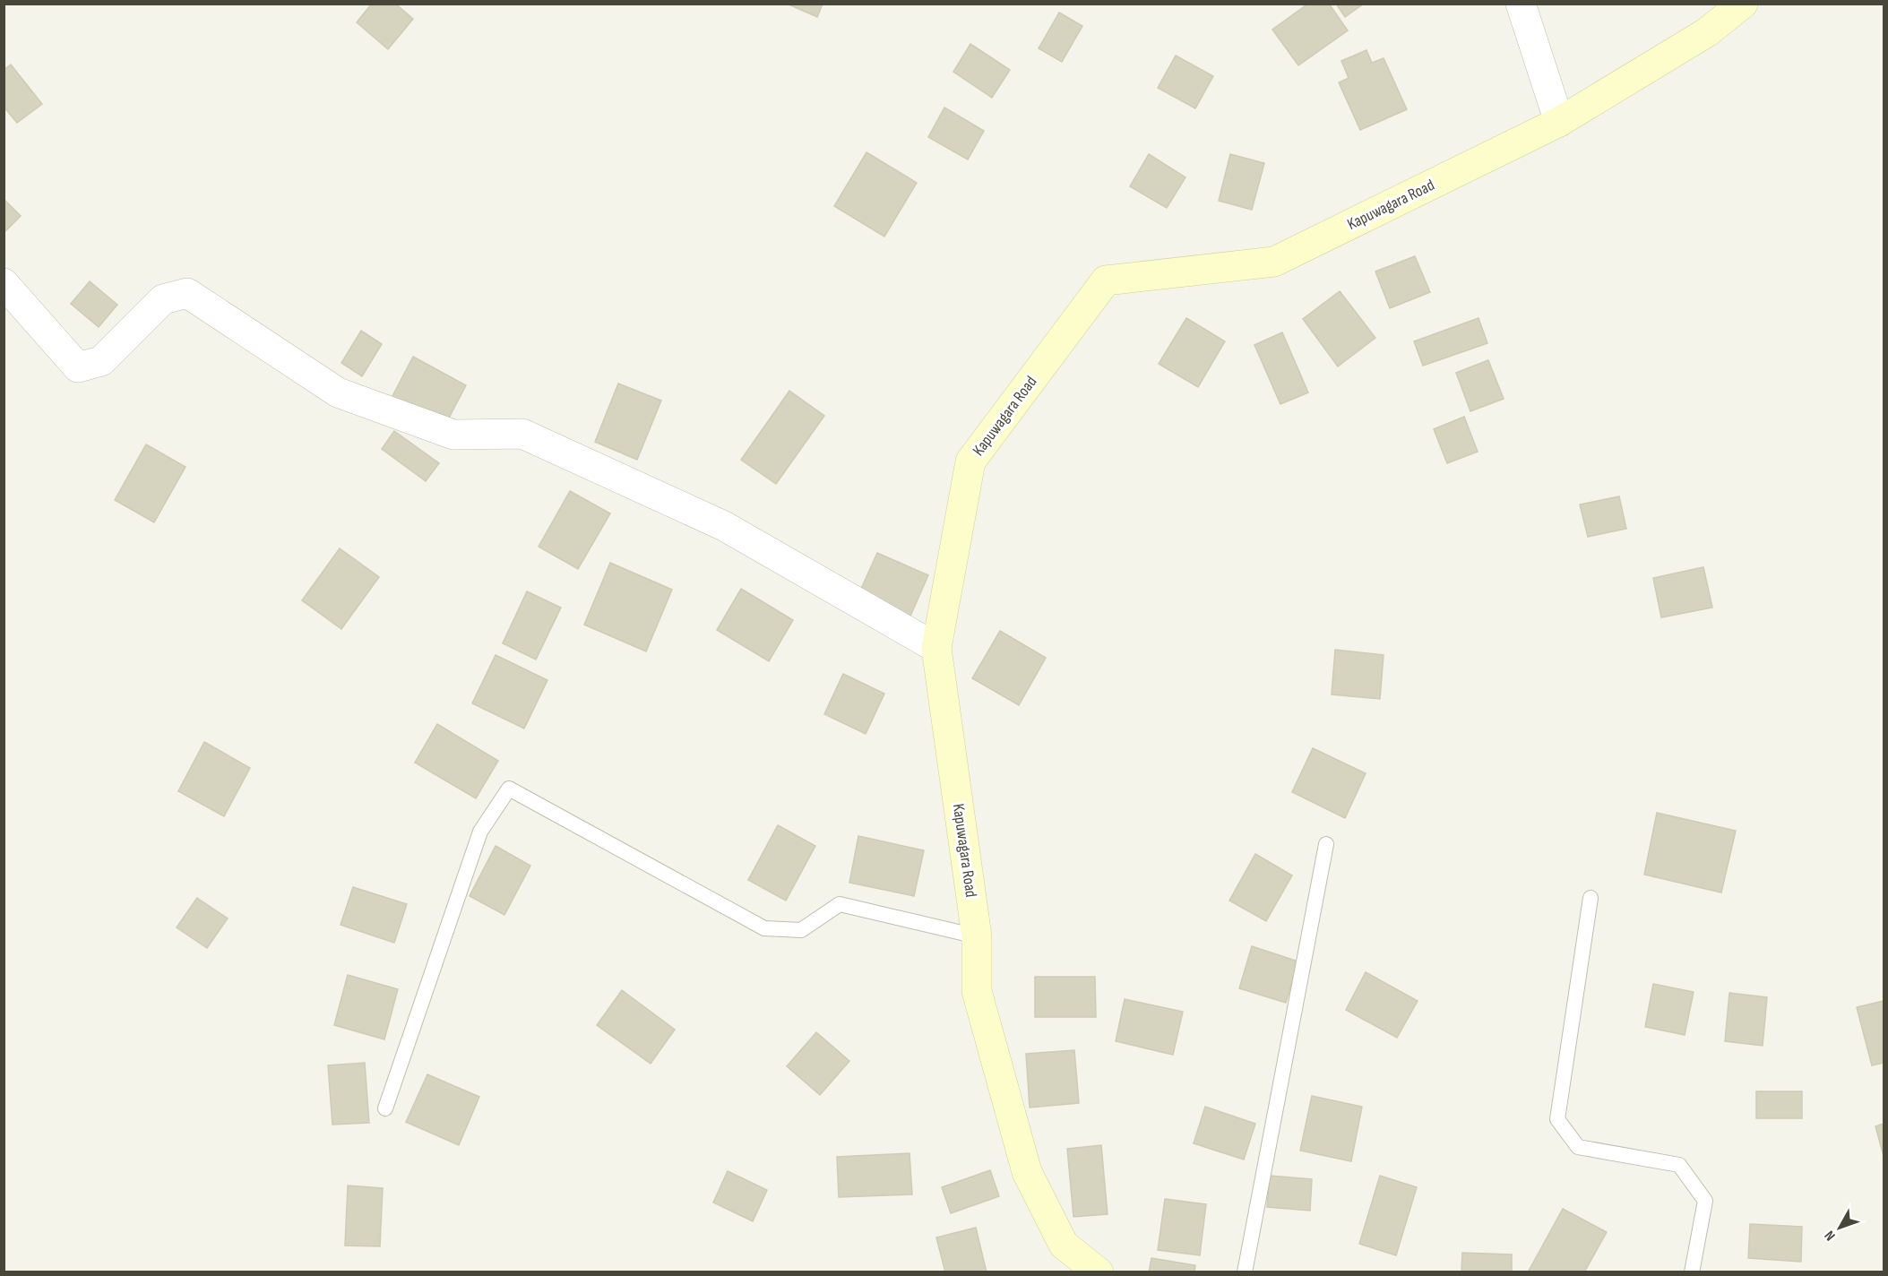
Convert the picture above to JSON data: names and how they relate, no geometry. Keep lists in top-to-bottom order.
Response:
{
  "streets": {
    "street": ["Kapuwagara Road"]
  },
  "north": "bottom left"
}
